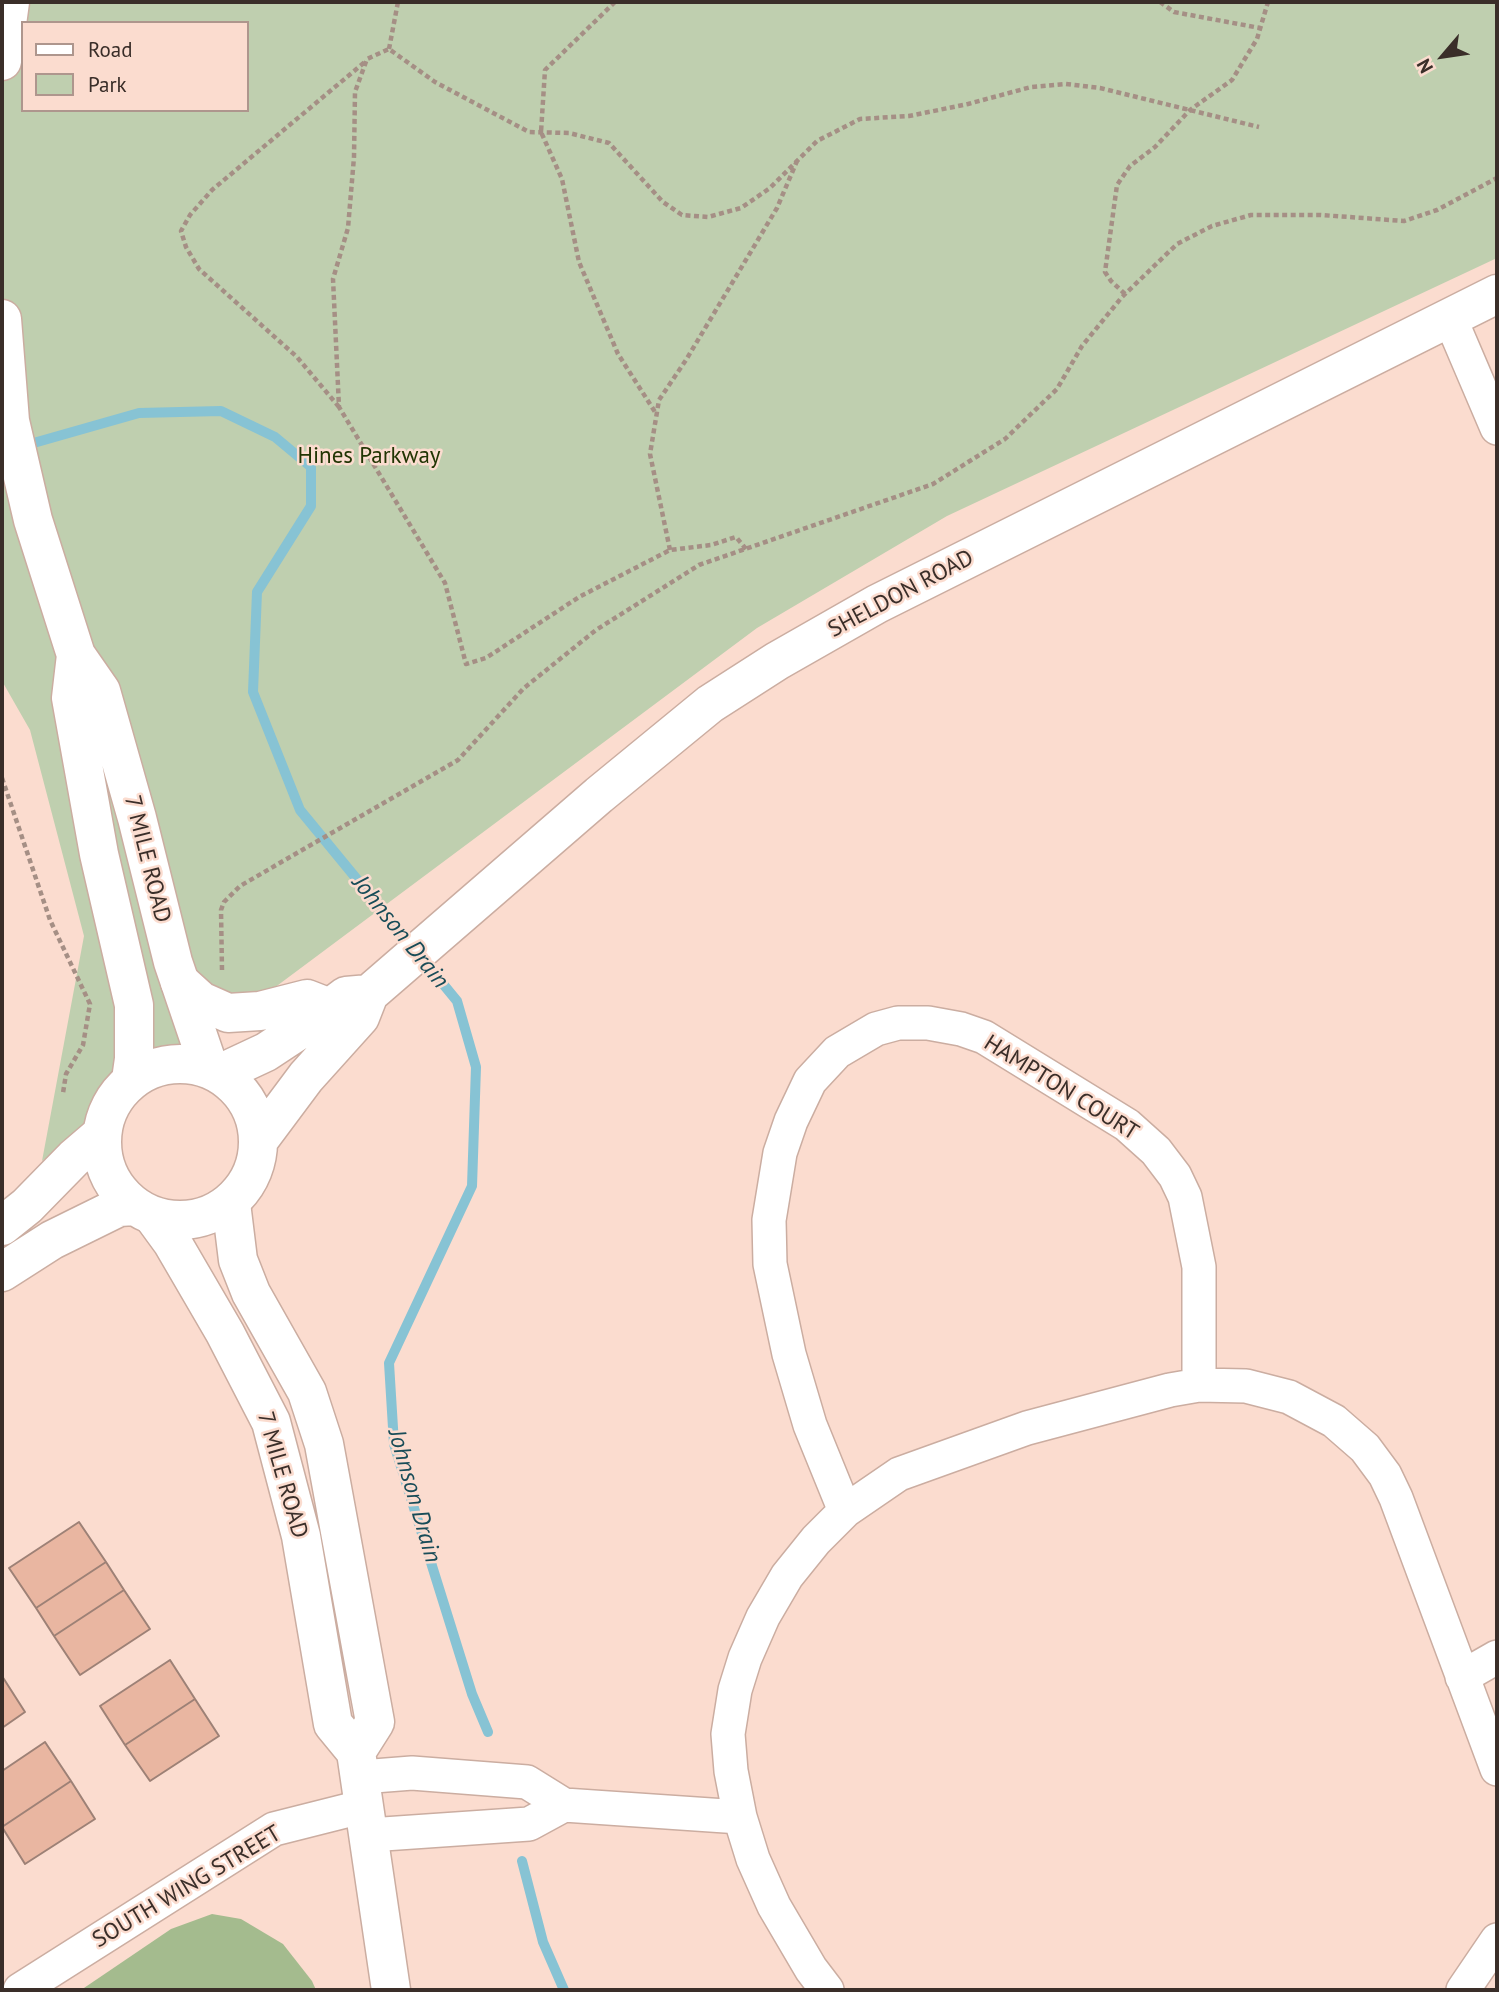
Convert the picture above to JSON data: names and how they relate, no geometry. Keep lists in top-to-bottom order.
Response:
{
  "streets": {
    "main road": ["SHELDON ROAD", "7 MILE ROAD"],
    "street": ["HAMPTON COURT", "SOUTH WING STREET"]
  },
  "crossings": [
    ["SHELDON ROAD", "7 MILE ROAD"],
    ["7 MILE ROAD", "SOUTH WING STREET"]
  ],
  "water": ["Johnson Drain"],
  "parks": ["Hines Parkway"],
  "legend": ["Road", "Park"],
  "north": "bottom left"
}
